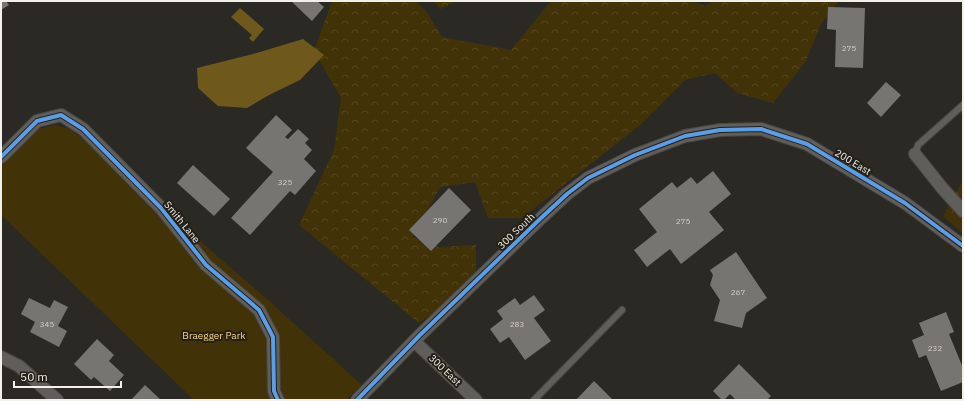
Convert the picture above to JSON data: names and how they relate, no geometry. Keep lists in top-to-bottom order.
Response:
{
  "streets": {
    "street": [
      "200 East",
      "Smith Lane",
      "300 South",
      "300 East"
    ]
  },
  "crossings": [
    ["200 East", "300 South"],
    ["300 South", "300 East"]
  ],
  "parks": ["Braegger Park"],
  "house_numbers": [
    "275",
    "325",
    "290",
    "275",
    "267",
    "345",
    "283",
    "232"
  ],
  "scale_bar": "50 m"
}
